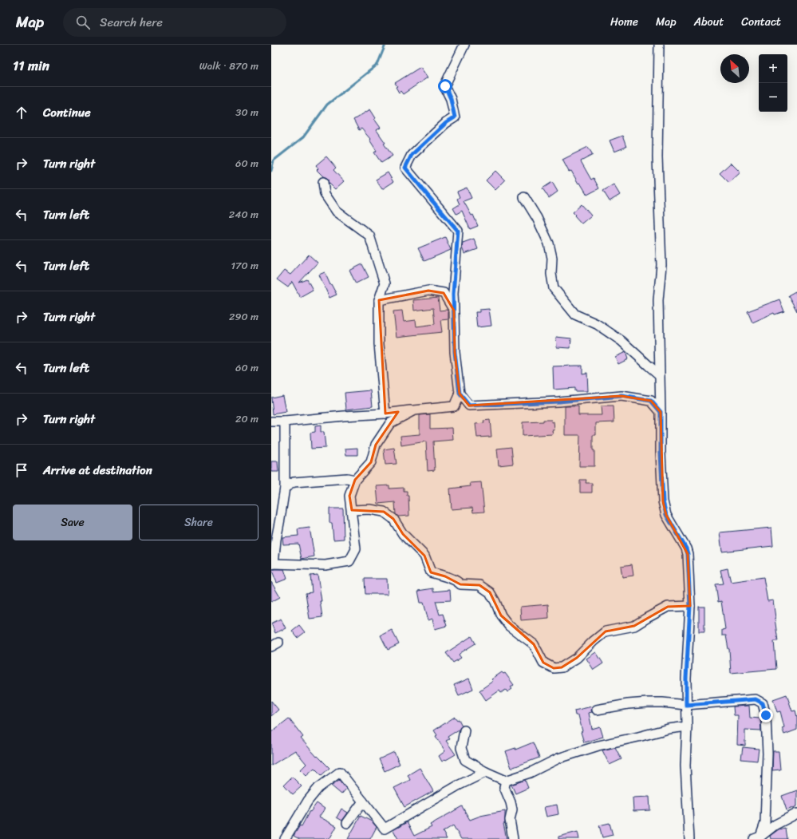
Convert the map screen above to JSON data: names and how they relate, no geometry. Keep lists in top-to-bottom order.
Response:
{
  "north": "top left",
  "page": {
    "header": "Map",
    "search": "Search here",
    "nav": [
      "Home",
      "Map",
      "About",
      "Contact"
    ],
    "heading": ["11 min", "Walk · 870 m"],
    "map_buttons": ["+", "−"],
    "list": [
      ["Continue", "30 m"],
      ["Turn right", "60 m"],
      ["Turn left", "240 m"],
      ["Turn left", "170 m"],
      ["Turn right", "290 m"],
      ["Turn left", "60 m"],
      ["Turn right", "20 m"],
      "Arrive at destination"
    ],
    "buttons": ["Save", "Share"]
  }
}
